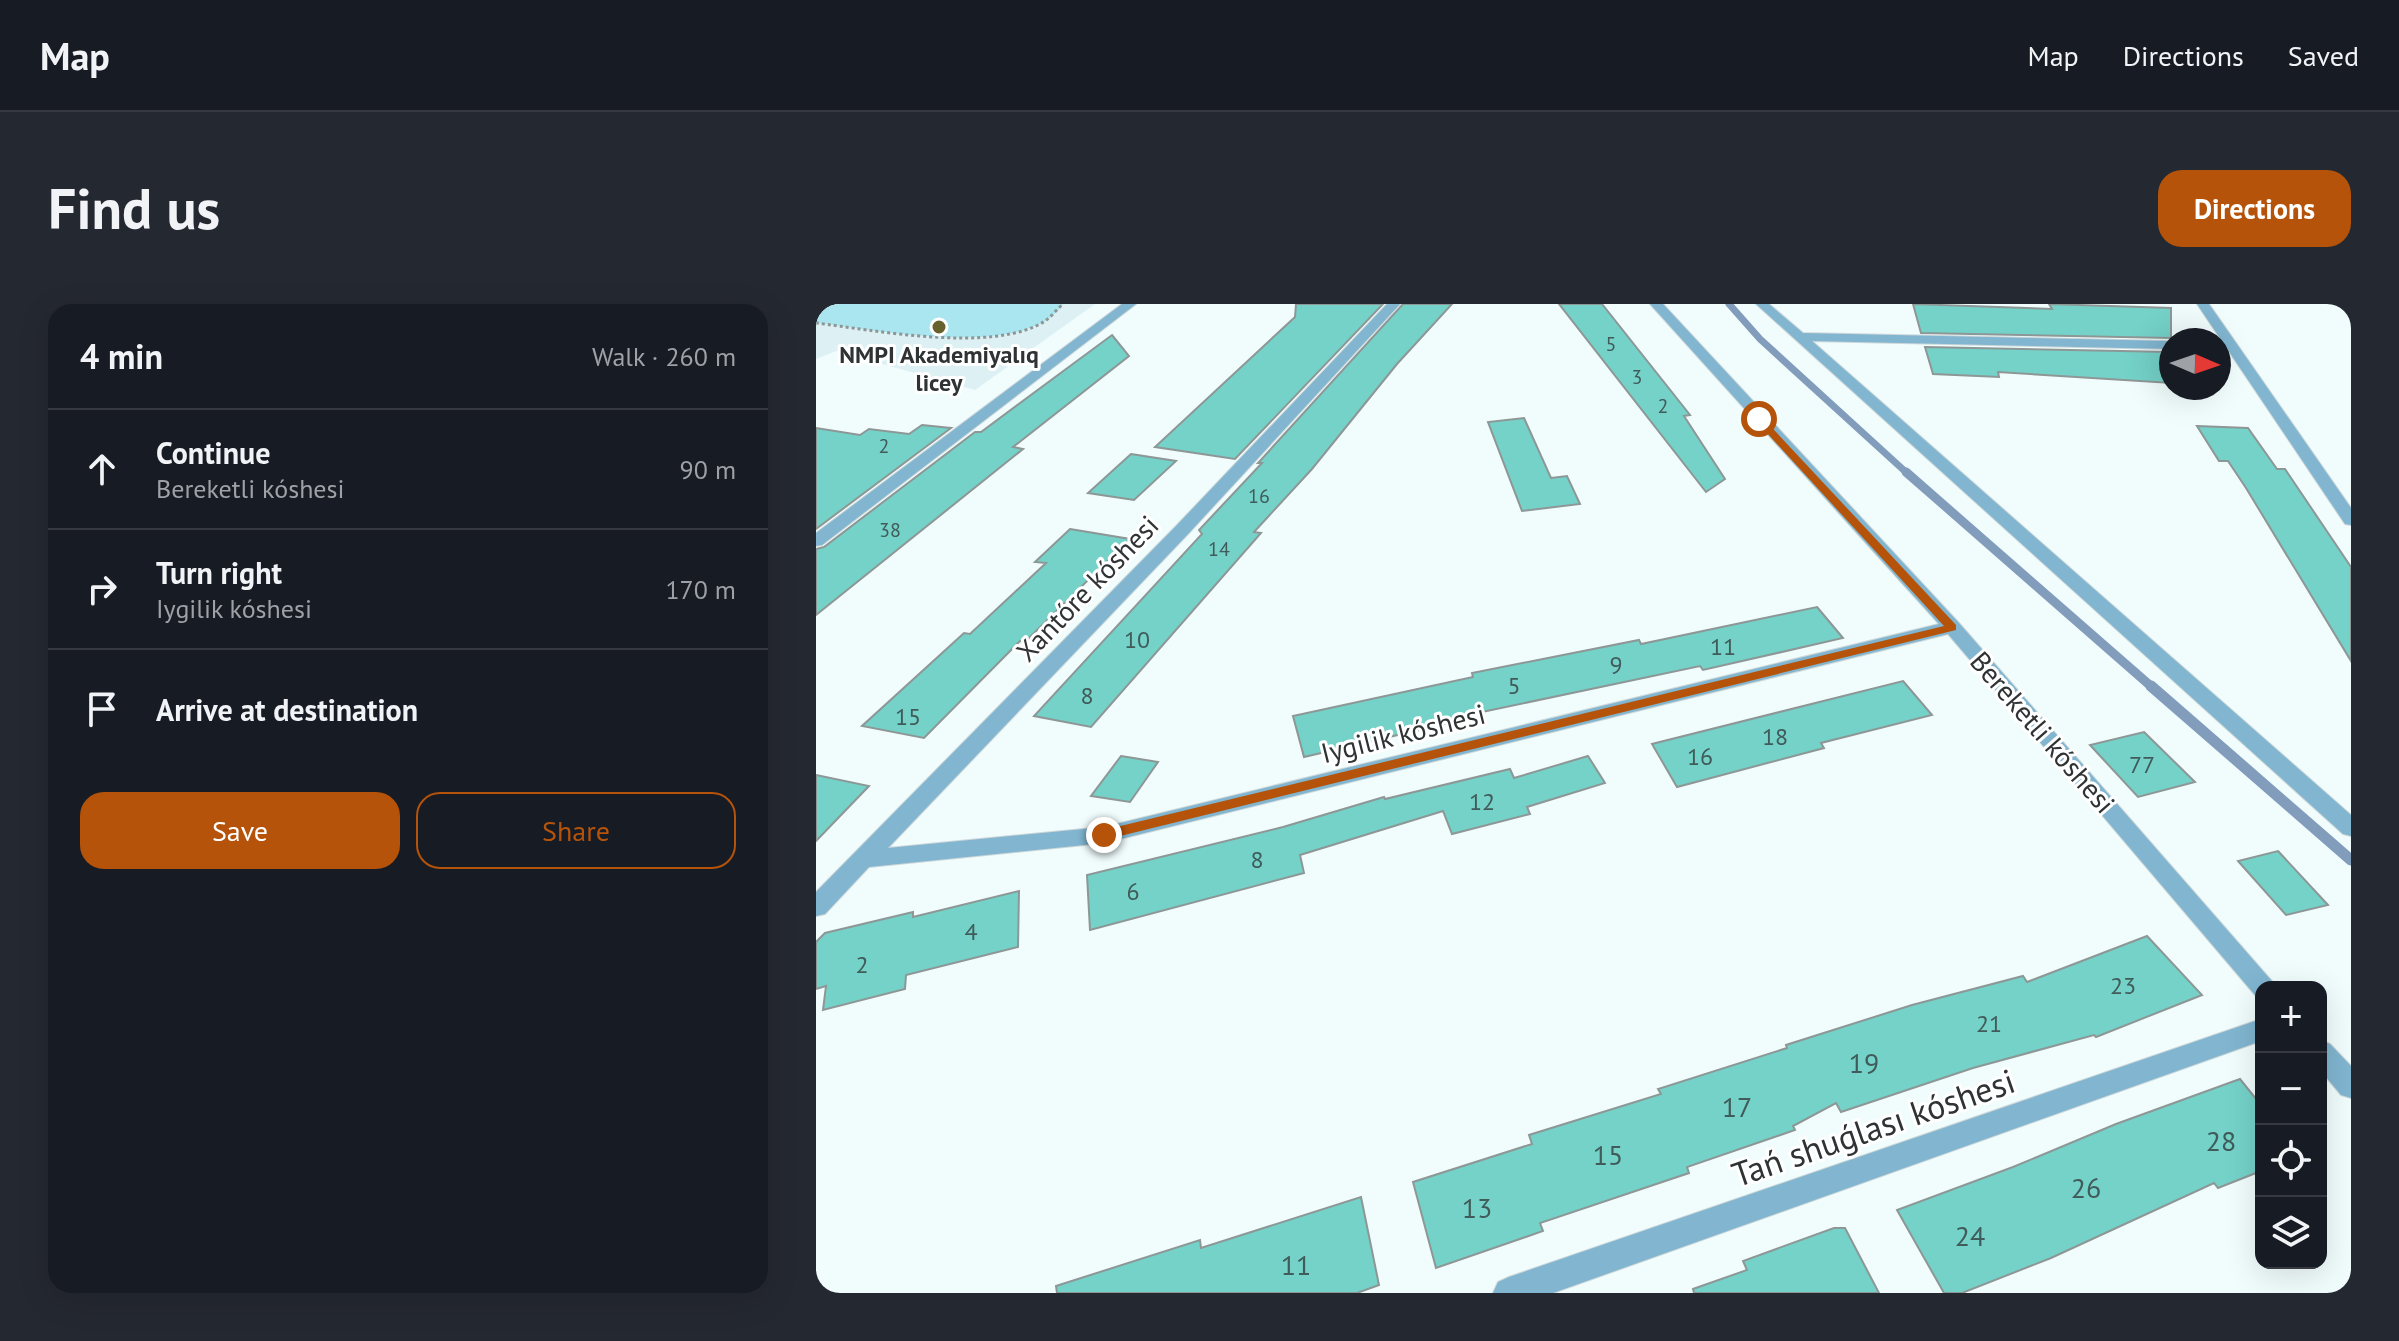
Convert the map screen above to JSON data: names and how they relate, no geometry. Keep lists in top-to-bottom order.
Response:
{
  "streets": {
    "street": [
      "Xantóre kóshesi",
      "Bereketli kóshesi",
      "Iygilik kóshesi",
      "Tań shuǵlası kóshesi"
    ]
  },
  "crossings": [
    ["Xantóre kóshesi", "Iygilik kóshesi"],
    ["Bereketli kóshesi", "Iygilik kóshesi"]
  ],
  "places": ["NMPI Akademiyalıq licey"],
  "house_numbers": [
    "5",
    "3",
    "2",
    "2",
    "16",
    "38",
    "14",
    "10",
    "11",
    "9",
    "5",
    "8",
    "15",
    "18",
    "16",
    "77",
    "12",
    "8",
    "6",
    "4",
    "2",
    "23",
    "21",
    "19",
    "17",
    "28",
    "15",
    "26",
    "13",
    "24",
    "11"
  ],
  "north": "right",
  "page": {
    "header": "Map",
    "nav": ["Map", "Directions", "Saved"],
    "buttons": [
      "Directions",
      ["Save", "Share"]
    ],
    "title": "Find us",
    "heading": ["4 min", "Walk · 260 m"],
    "list": [
      ["Continue", "Bereketli kóshesi", "90 m"],
      ["Turn right", "Iygilik kóshesi", "170 m"],
      "Arrive at destination"
    ],
    "map_buttons": ["+", "−"]
  }
}
